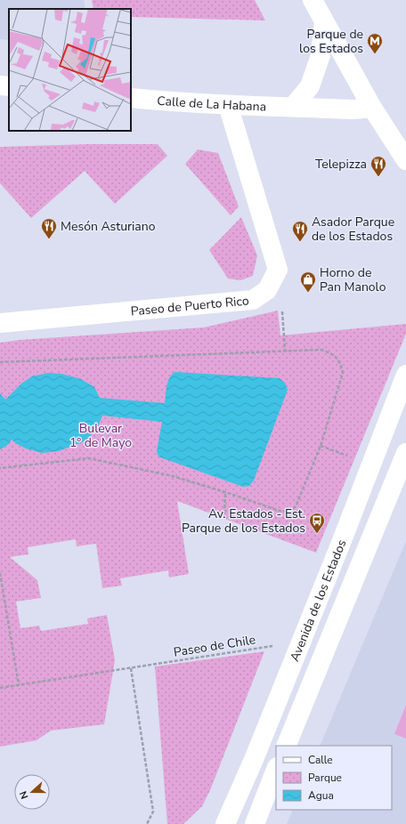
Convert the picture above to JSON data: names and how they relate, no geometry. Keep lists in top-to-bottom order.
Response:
{
  "streets": {
    "street": ["Calle de La Habana", "Paseo de Puerto Rico", "Avenida de los Estados"],
    "path": ["Paseo de Chile"]
  },
  "crossings": [
    ["Calle de La Habana", "Paseo de Puerto Rico"],
    ["Avenida de los Estados", "Paseo de Chile"]
  ],
  "parks": ["Bulevar 1º de Mayo"],
  "places": {
    "metro station": ["Parque de los Estados"],
    "restaurant": ["Telepizza", "Mesón Asturiano", "Asador Parque de los Estados"],
    "shop": ["Horno de Pan Manolo"],
    "bus stop": ["Av. Estados - Est. Parque de los Estados"]
  },
  "legend": ["Calle", "Parque", "Agua"],
  "north": "left"
}
